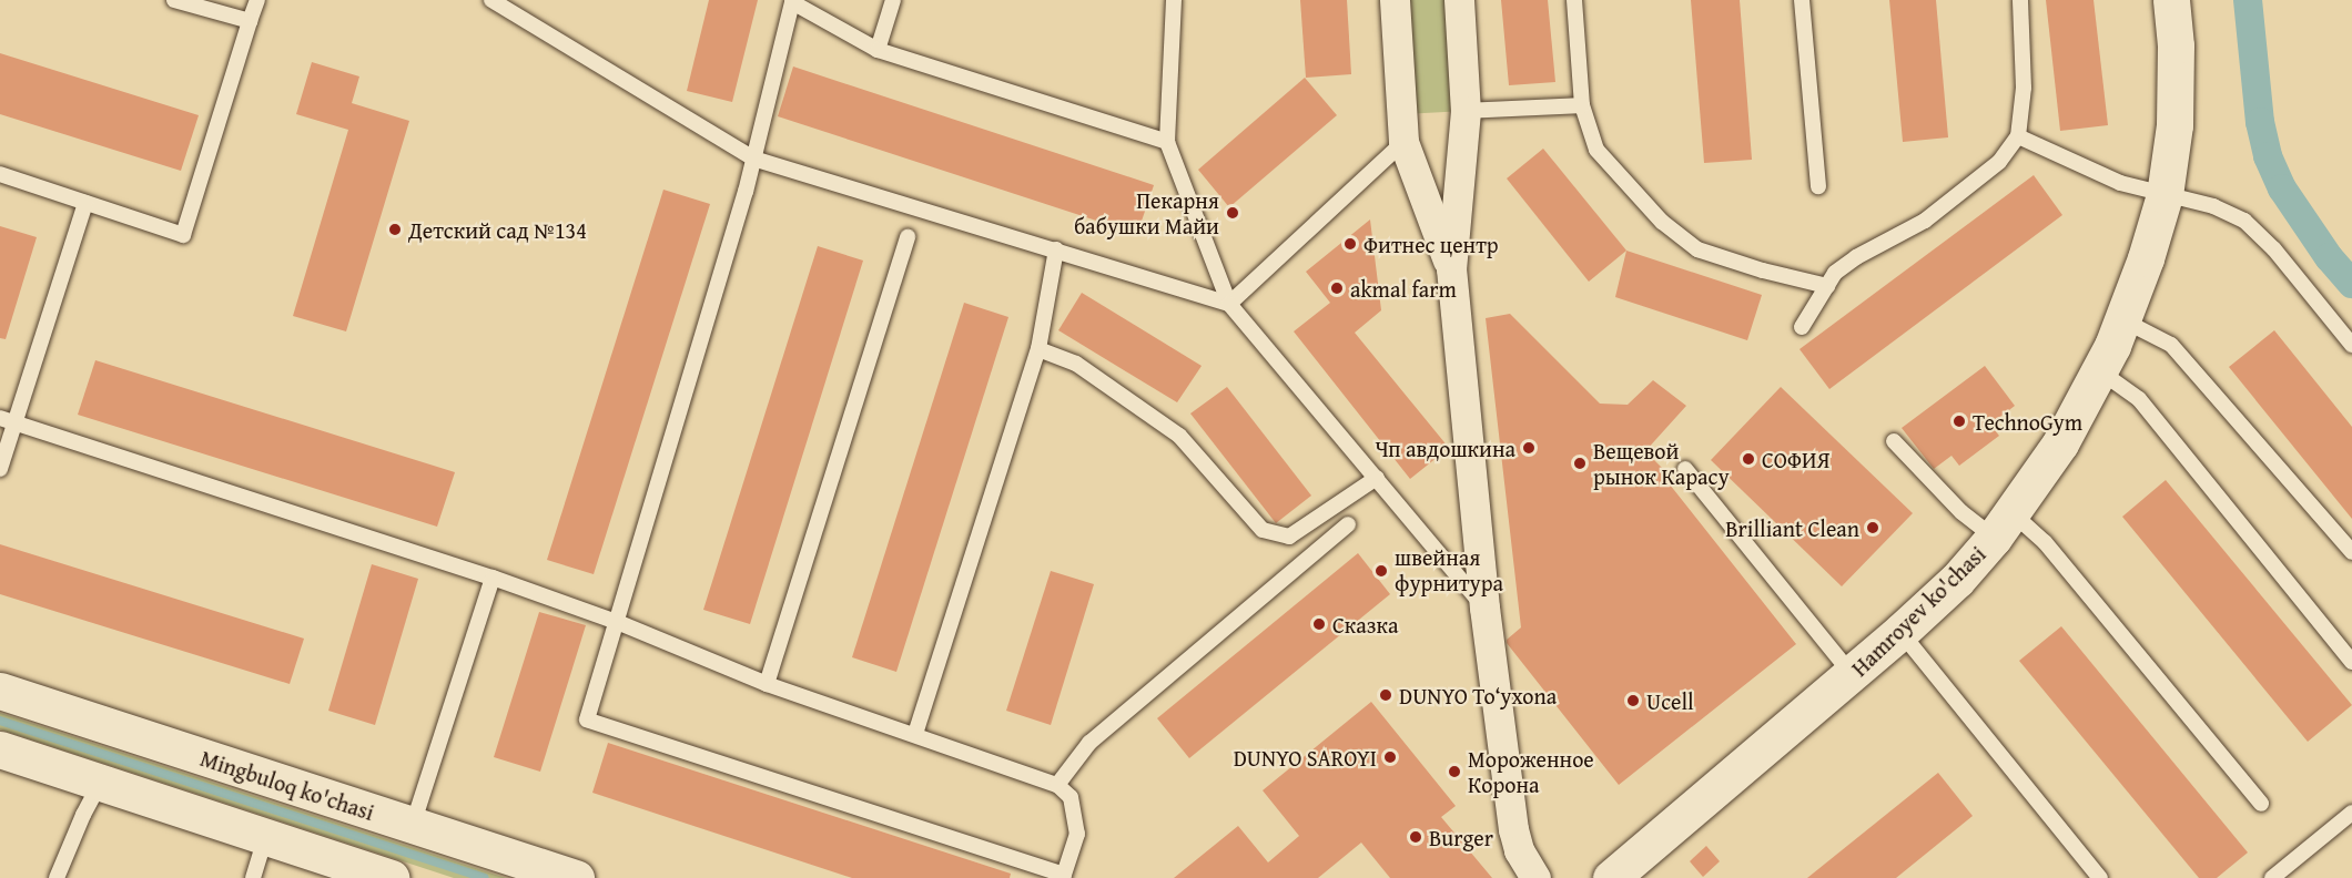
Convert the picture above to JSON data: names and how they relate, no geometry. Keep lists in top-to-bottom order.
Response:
{
  "streets": {
    "main road": ["Hamroyev ko'chasi", "Mingbuloq ko'chasi"]
  },
  "places": [
    "Пекарня бабушки Майи",
    "Детский сад №134",
    "Фитнес центр",
    "akmal farm",
    "TechnoGym",
    "Чп авдошкина",
    "СОФИЯ",
    "Вещевой рынок Карасу",
    "Brilliant Clean",
    "швейная фурнитура",
    "Сказка",
    "DUNYO To‘yxona",
    "Ucell",
    "DUNYO SAROYI",
    "Мороженное Корона",
    "Burger"
  ]
}
